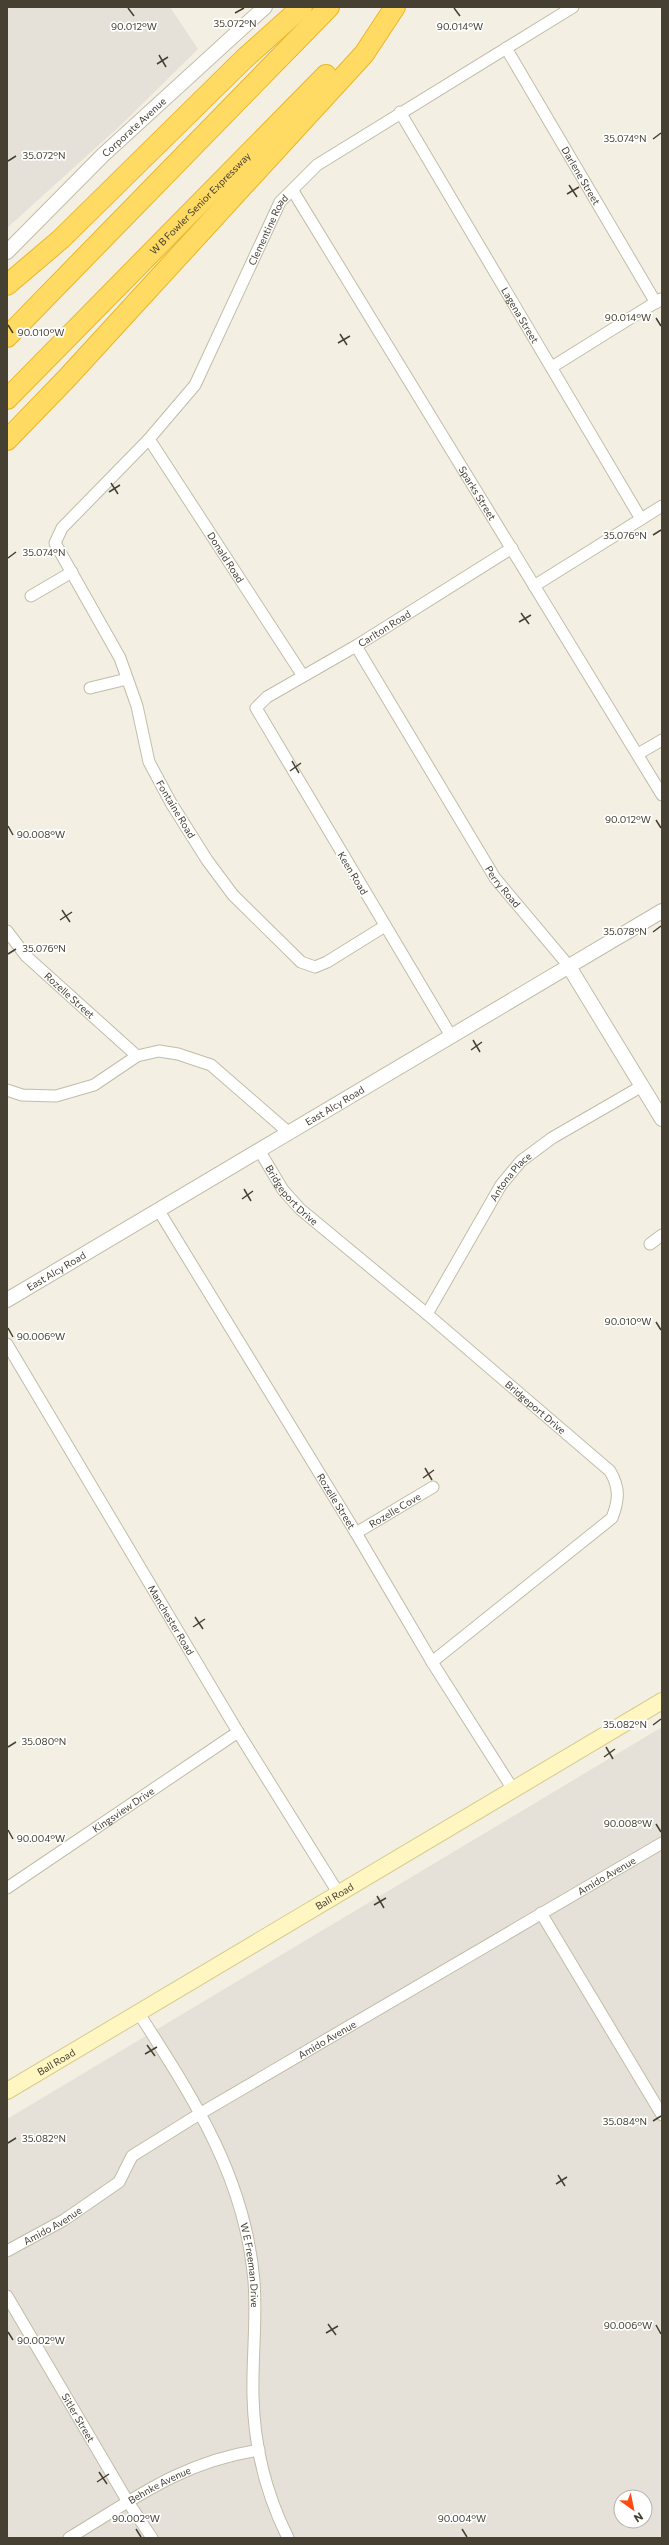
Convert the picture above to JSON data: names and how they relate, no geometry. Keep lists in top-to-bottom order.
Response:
{
  "streets": {
    "highway": ["W B Fowler Senior Expressway"],
    "main road": ["Ball Road"],
    "street": [
      "Corporate Avenue",
      "Darlene Street",
      "Clementine Road",
      "Lagena Street",
      "Sparks Street",
      "Donald Road",
      "Carlton Road",
      "Fontaine Road",
      "Keen Road",
      "Perry Road",
      "Rozelle Street",
      "East Alcy Road",
      "Antona Place",
      "Bridgeport Drive",
      "Rozelle Cove",
      "Manchester Road",
      "Kingsview Drive",
      "Amido Avenue",
      "W E Freeman Drive",
      "Sitler Street",
      "Behnke Avenue"
    ]
  },
  "crossings": [
    ["Darlene Street", "Clementine Road"],
    ["Clementine Road", "Lagena Street"],
    ["Clementine Road", "Sparks Street"],
    ["Clementine Road", "Donald Road"],
    ["Clementine Road", "Fontaine Road"],
    ["Sparks Street", "Carlton Road"],
    ["Donald Road", "Carlton Road"],
    ["Carlton Road", "Keen Road"],
    ["Carlton Road", "Perry Road"],
    ["Fontaine Road", "Keen Road"],
    ["Keen Road", "East Alcy Road"],
    ["Perry Road", "East Alcy Road"],
    ["Perry Road", "Antona Place"],
    ["Rozelle Street", "East Alcy Road"],
    ["Rozelle Street", "Bridgeport Drive"],
    ["Rozelle Street", "Rozelle Cove"],
    ["Rozelle Street", "Ball Road"],
    ["East Alcy Road", "Bridgeport Drive"],
    ["Antona Place", "Bridgeport Drive"],
    ["Manchester Road", "Kingsview Drive"],
    ["Manchester Road", "Ball Road"],
    ["Amido Avenue", "W E Freeman Drive"],
    ["Ball Road", "W E Freeman Drive"],
    ["W E Freeman Drive", "Behnke Avenue"],
    ["Sitler Street", "Behnke Avenue"]
  ],
  "north": "bottom right",
  "coordinates": [
    "35.072°N",
    "90.012°W",
    "90.014°W",
    "35.074°N",
    "90.010°W",
    "35.076°N",
    "90.008°W",
    "35.078°N",
    "90.006°W",
    "35.082°N",
    "35.080°N",
    "90.004°W",
    "35.084°N",
    "90.002°W"
  ]
}
